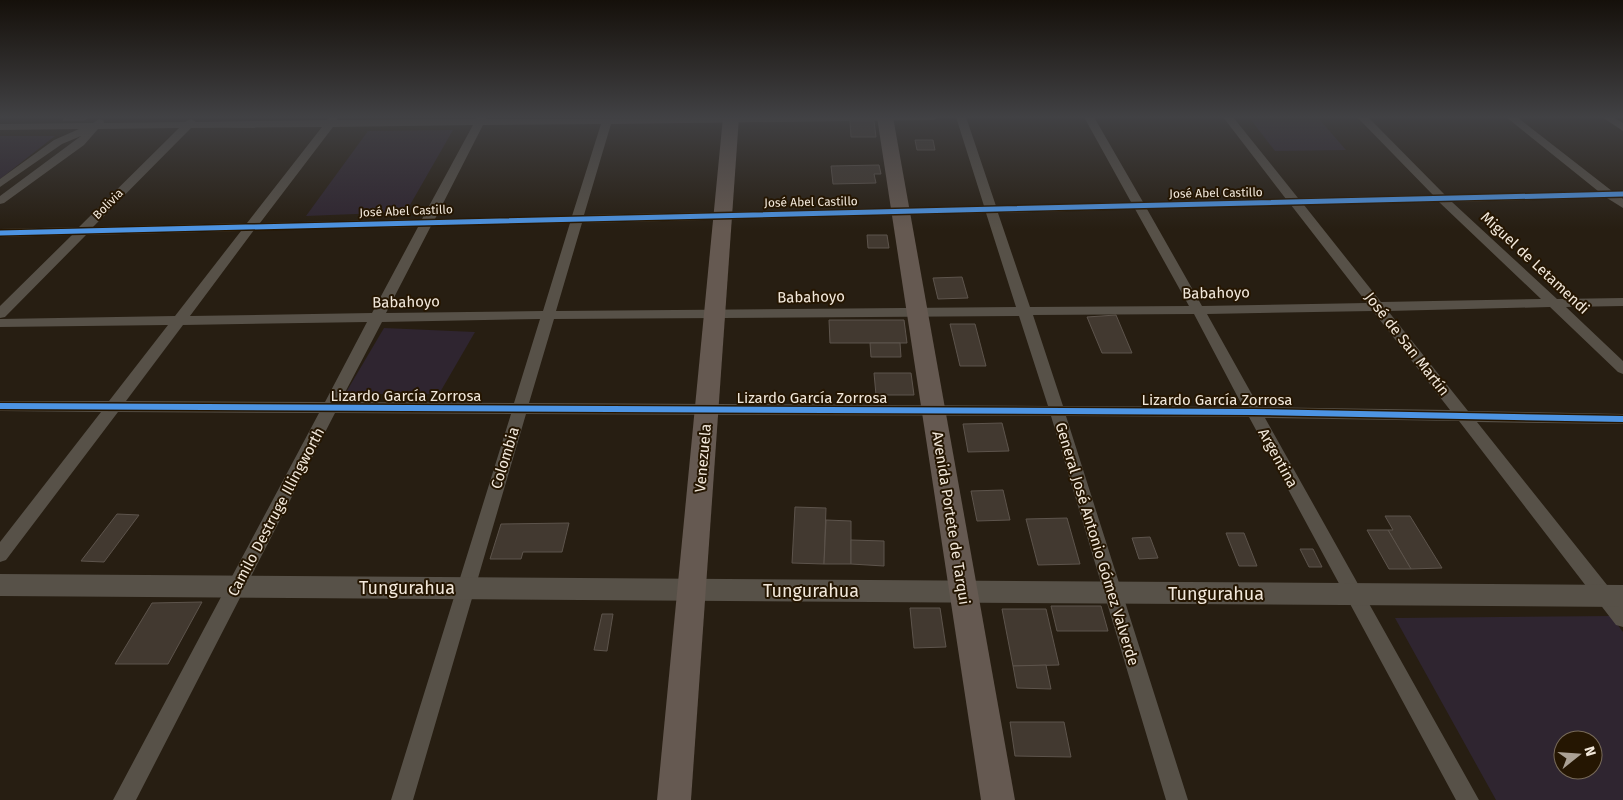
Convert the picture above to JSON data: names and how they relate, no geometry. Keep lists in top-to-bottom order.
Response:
{
  "streets": {
    "main road": ["Venezuela", "Avenida Portete de Tarqui", "Tungurahua"],
    "street": [
      "José Abel Castillo",
      "Bolivia",
      "Miguel de Letamendi",
      "Babahoyo",
      "José de San Martín",
      "Lizardo García Zorrosa",
      "Colombia",
      "Argentina",
      "Camilo Destruge Illingworth",
      "General José Antonio Gómez Valverde"
    ]
  },
  "crossings": [
    ["José Abel Castillo", "Bolivia"],
    ["José Abel Castillo", "Miguel de Letamendi"],
    ["José Abel Castillo", "José de San Martín"],
    ["José Abel Castillo", "Colombia"],
    ["José Abel Castillo", "Venezuela"],
    ["José Abel Castillo", "Argentina"],
    ["José Abel Castillo", "Camilo Destruge Illingworth"],
    ["José Abel Castillo", "Avenida Portete de Tarqui"],
    ["José Abel Castillo", "General José Antonio Gómez Valverde"],
    ["Miguel de Letamendi", "Babahoyo"],
    ["Babahoyo", "José de San Martín"],
    ["Babahoyo", "Colombia"],
    ["Babahoyo", "Venezuela"],
    ["Babahoyo", "Argentina"],
    ["Babahoyo", "Camilo Destruge Illingworth"],
    ["Babahoyo", "Avenida Portete de Tarqui"],
    ["Babahoyo", "General José Antonio Gómez Valverde"],
    ["José de San Martín", "Lizardo García Zorrosa"],
    ["José de San Martín", "Tungurahua"],
    ["Lizardo García Zorrosa", "Colombia"],
    ["Lizardo García Zorrosa", "Venezuela"],
    ["Lizardo García Zorrosa", "Argentina"],
    ["Lizardo García Zorrosa", "Camilo Destruge Illingworth"],
    ["Lizardo García Zorrosa", "Avenida Portete de Tarqui"],
    ["Lizardo García Zorrosa", "General José Antonio Gómez Valverde"],
    ["Colombia", "Tungurahua"],
    ["Venezuela", "Tungurahua"],
    ["Argentina", "Tungurahua"],
    ["Camilo Destruge Illingworth", "Tungurahua"],
    ["Avenida Portete de Tarqui", "Tungurahua"],
    ["General José Antonio Gómez Valverde", "Tungurahua"]
  ],
  "north": "right"
}
